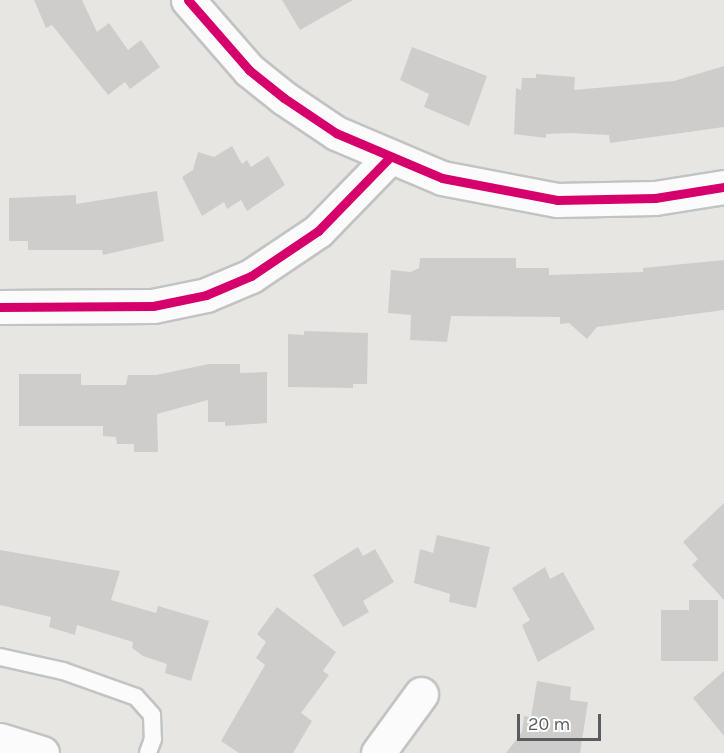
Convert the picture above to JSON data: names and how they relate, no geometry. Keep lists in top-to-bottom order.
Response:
{
  "scale_bar": "20 m"
}
